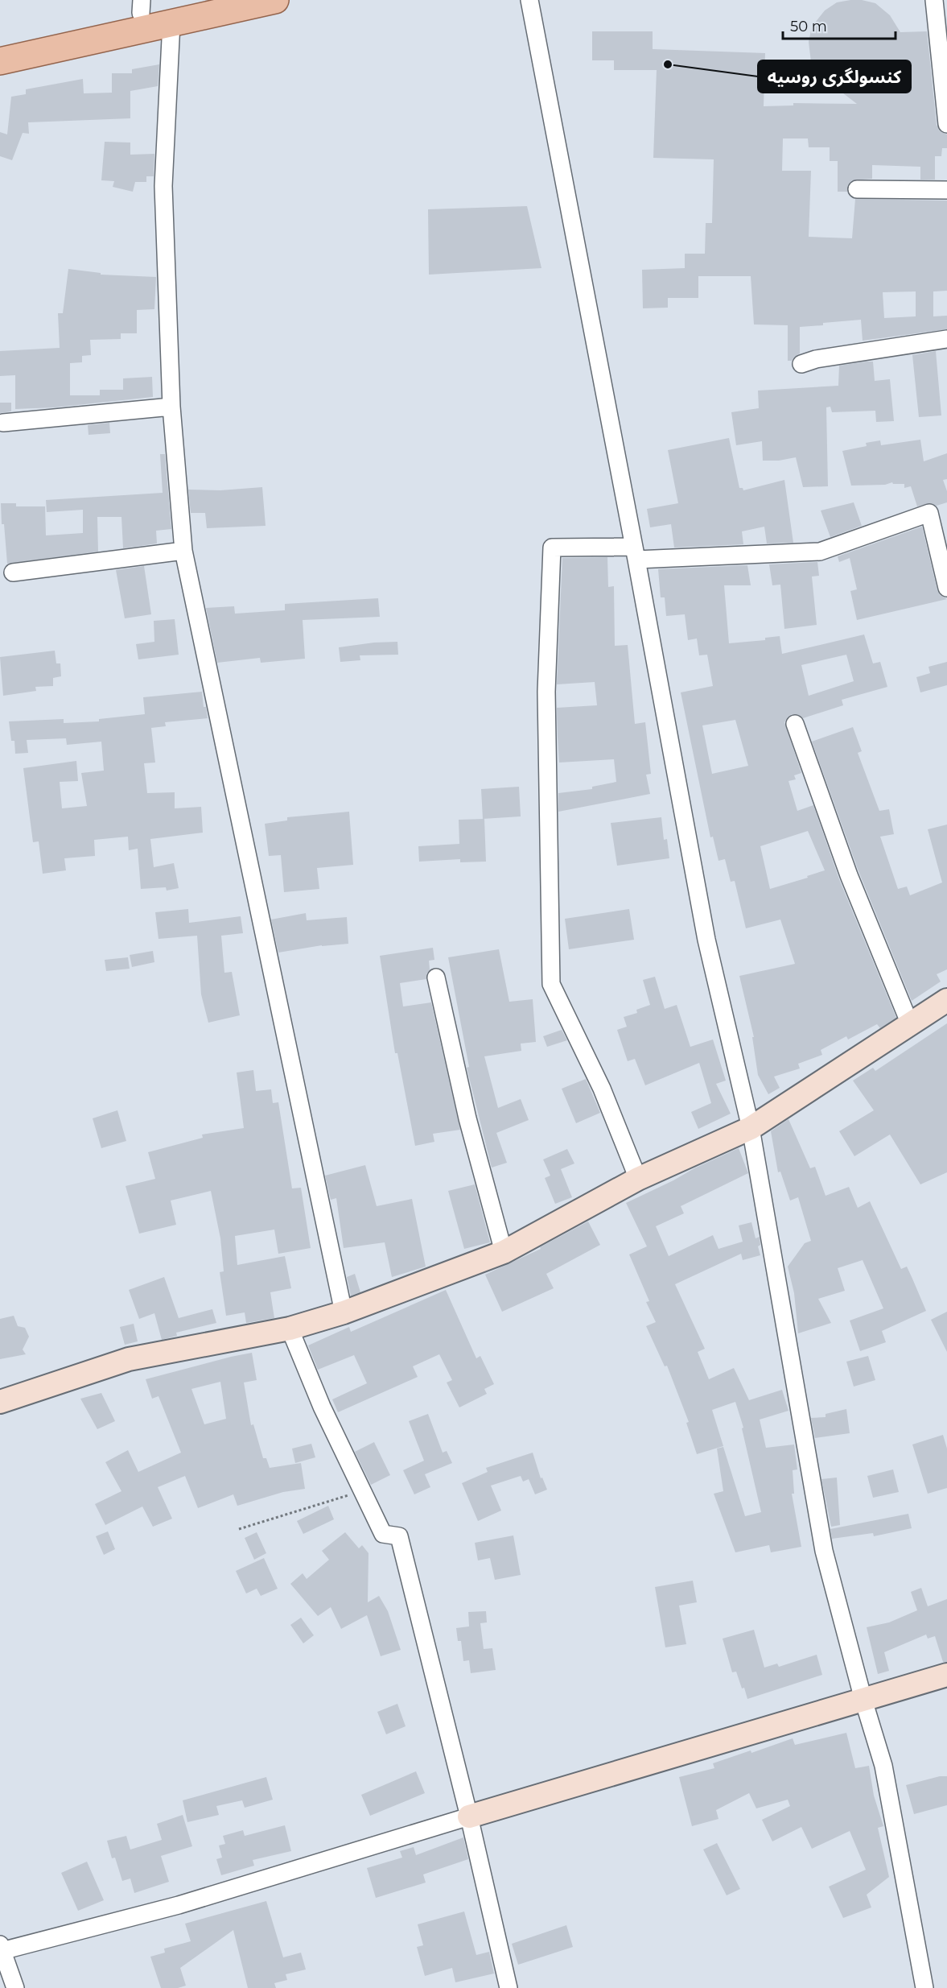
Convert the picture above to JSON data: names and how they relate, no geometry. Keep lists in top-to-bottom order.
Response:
{
  "places": ["کنسولگری روسیه"],
  "scale_bar": "50 m"
}
